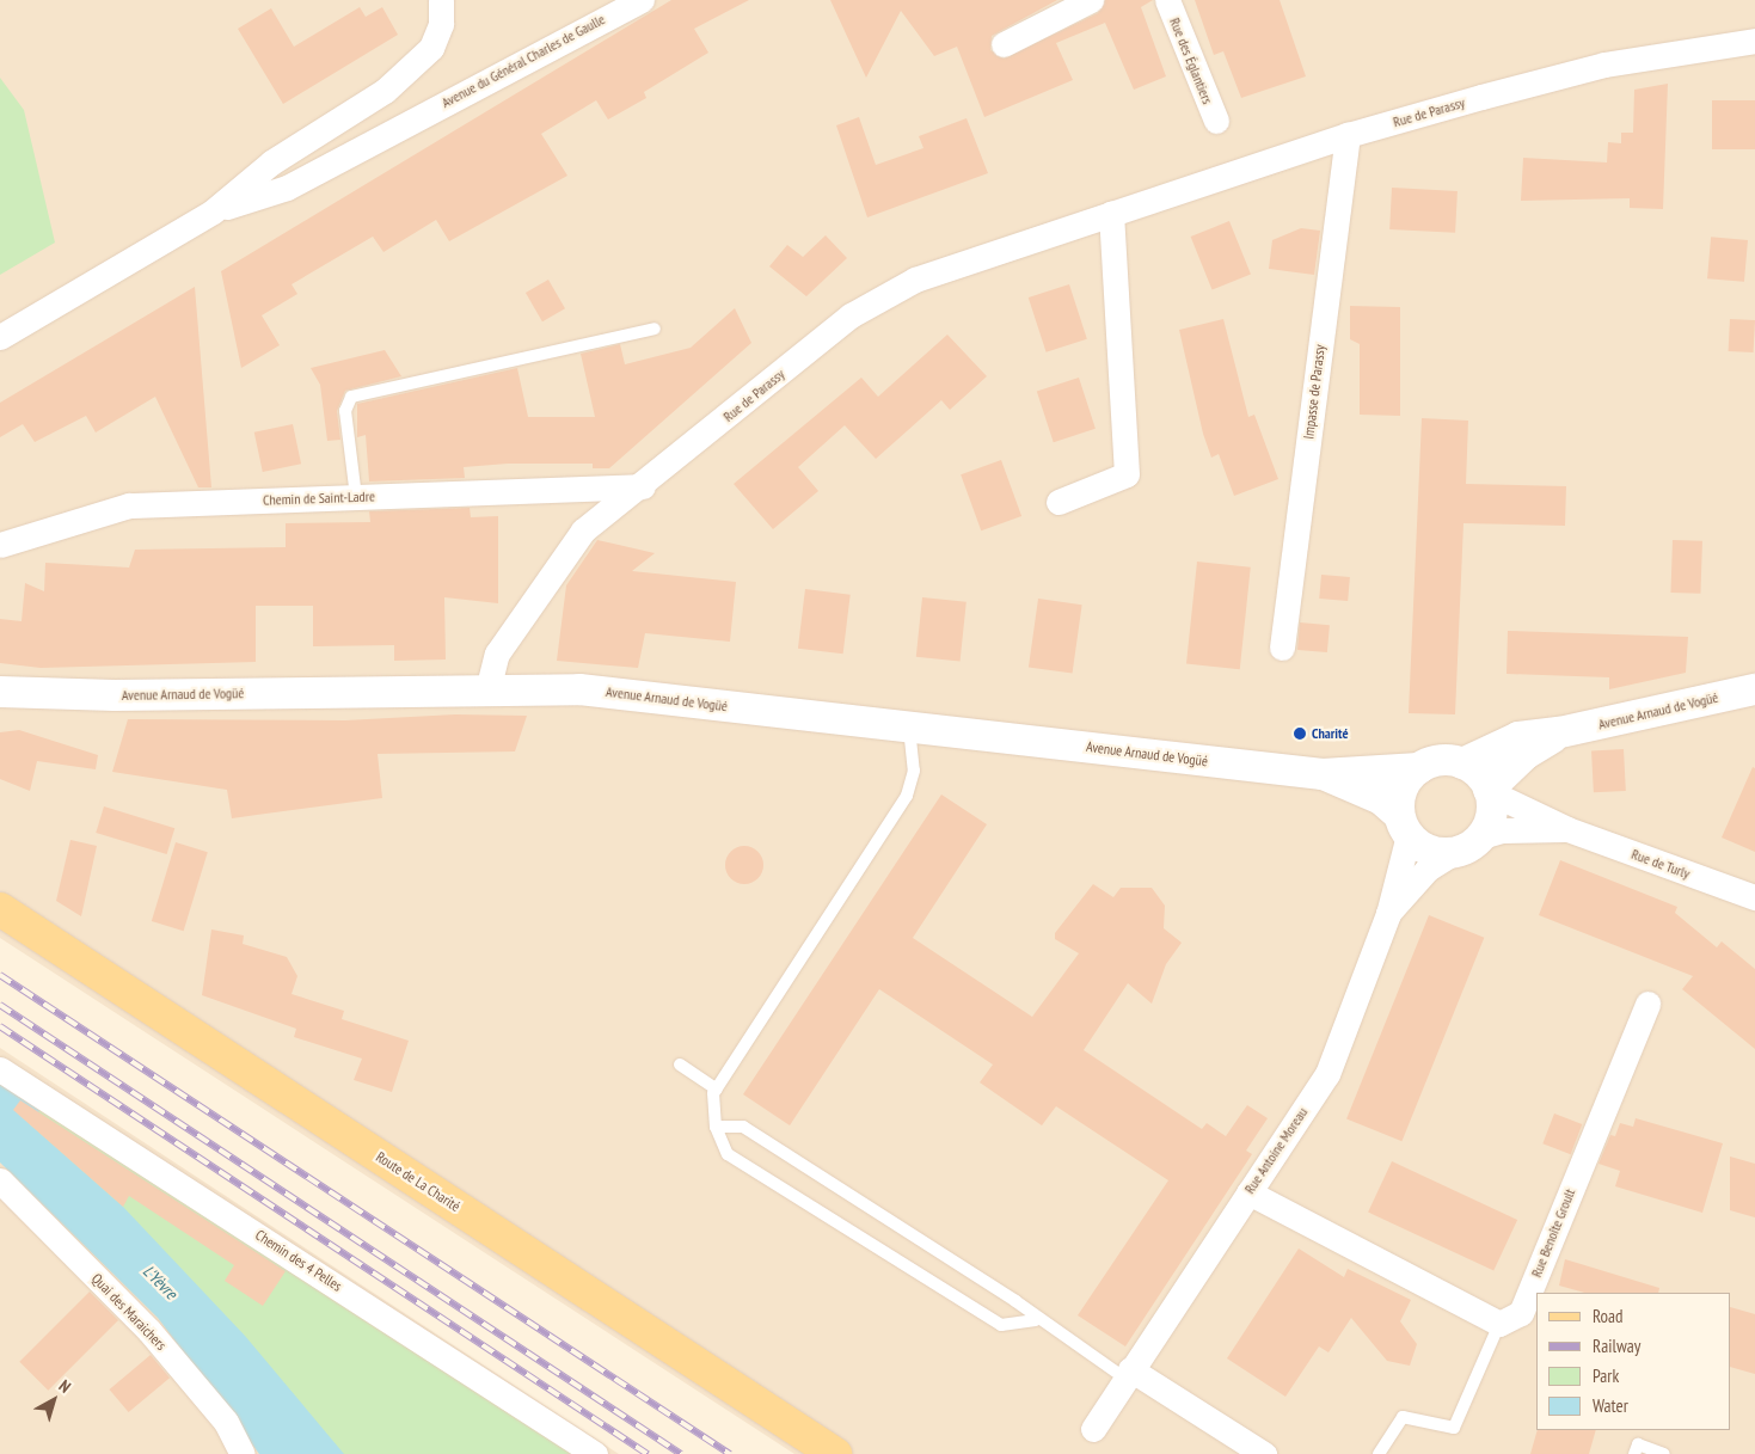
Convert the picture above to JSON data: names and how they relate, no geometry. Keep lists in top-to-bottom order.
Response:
{
  "streets": {
    "main road": ["Route de La Charité"],
    "street": [
      "Avenue du Général Charles de Gaulle",
      "Rue des Églantiers",
      "Rue de Parassy",
      "Impasse de Parassy",
      "Chemin de Saint-Ladre",
      "Avenue Arnaud de Vogüé",
      "Rue de Turly",
      "Rue Antoine Moreau",
      "Rue Benoîte Groult",
      "Chemin des 4 Pelles",
      "Quai des Maraichers"
    ]
  },
  "crossings": [
    ["Rue de Parassy", "Impasse de Parassy"],
    ["Rue de Parassy", "Chemin de Saint-Ladre"],
    ["Rue de Parassy", "Avenue Arnaud de Vogüé"],
    ["Avenue Arnaud de Vogüé", "Rue de Turly"],
    ["Avenue Arnaud de Vogüé", "Rue Antoine Moreau"],
    ["Rue de Turly", "Rue Antoine Moreau"]
  ],
  "water": ["L'Yèvre"],
  "places": ["Charité"],
  "legend": [
    "Road",
    "Railway",
    "Park",
    "Water"
  ],
  "north": "top right"
}
